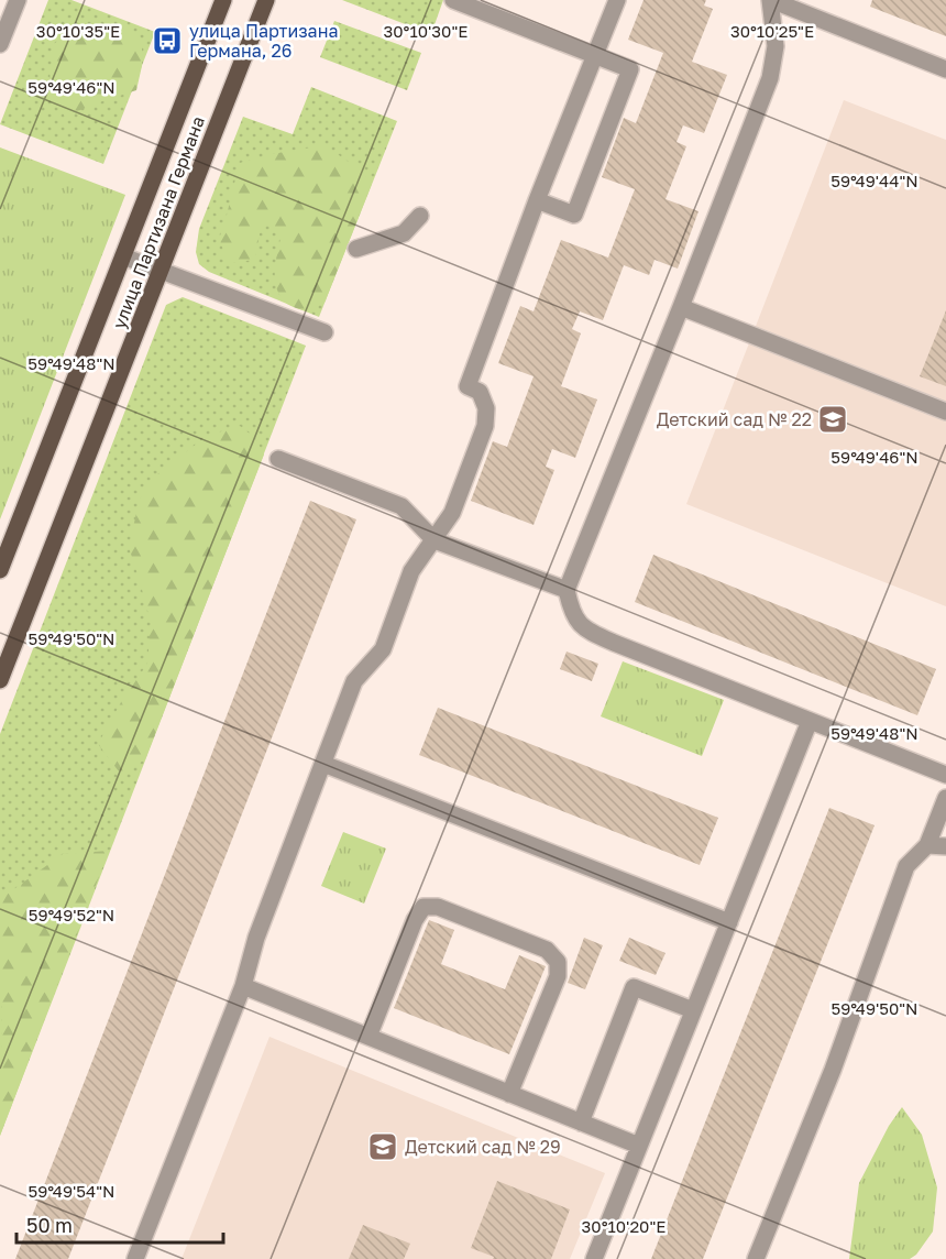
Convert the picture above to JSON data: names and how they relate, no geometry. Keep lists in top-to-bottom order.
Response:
{
  "streets": {
    "main road": ["улица Партизана Германа"]
  },
  "places": {
    "bus stop": ["улица Партизана Германа, 26"],
    "school or university": ["Детский сад № 22", "Детский сад № 29"]
  },
  "scale_bar": "50 m",
  "coordinates": [
    "30°10'30\"E",
    "30°10'35\"E",
    "30°10'25\"E",
    "59°49'46\"N",
    "59°49'44\"N",
    "59°49'48\"N",
    "59°49'50\"N",
    "59°49'52\"N",
    "59°49'54\"N",
    "30°10'20\"E"
  ]
}
